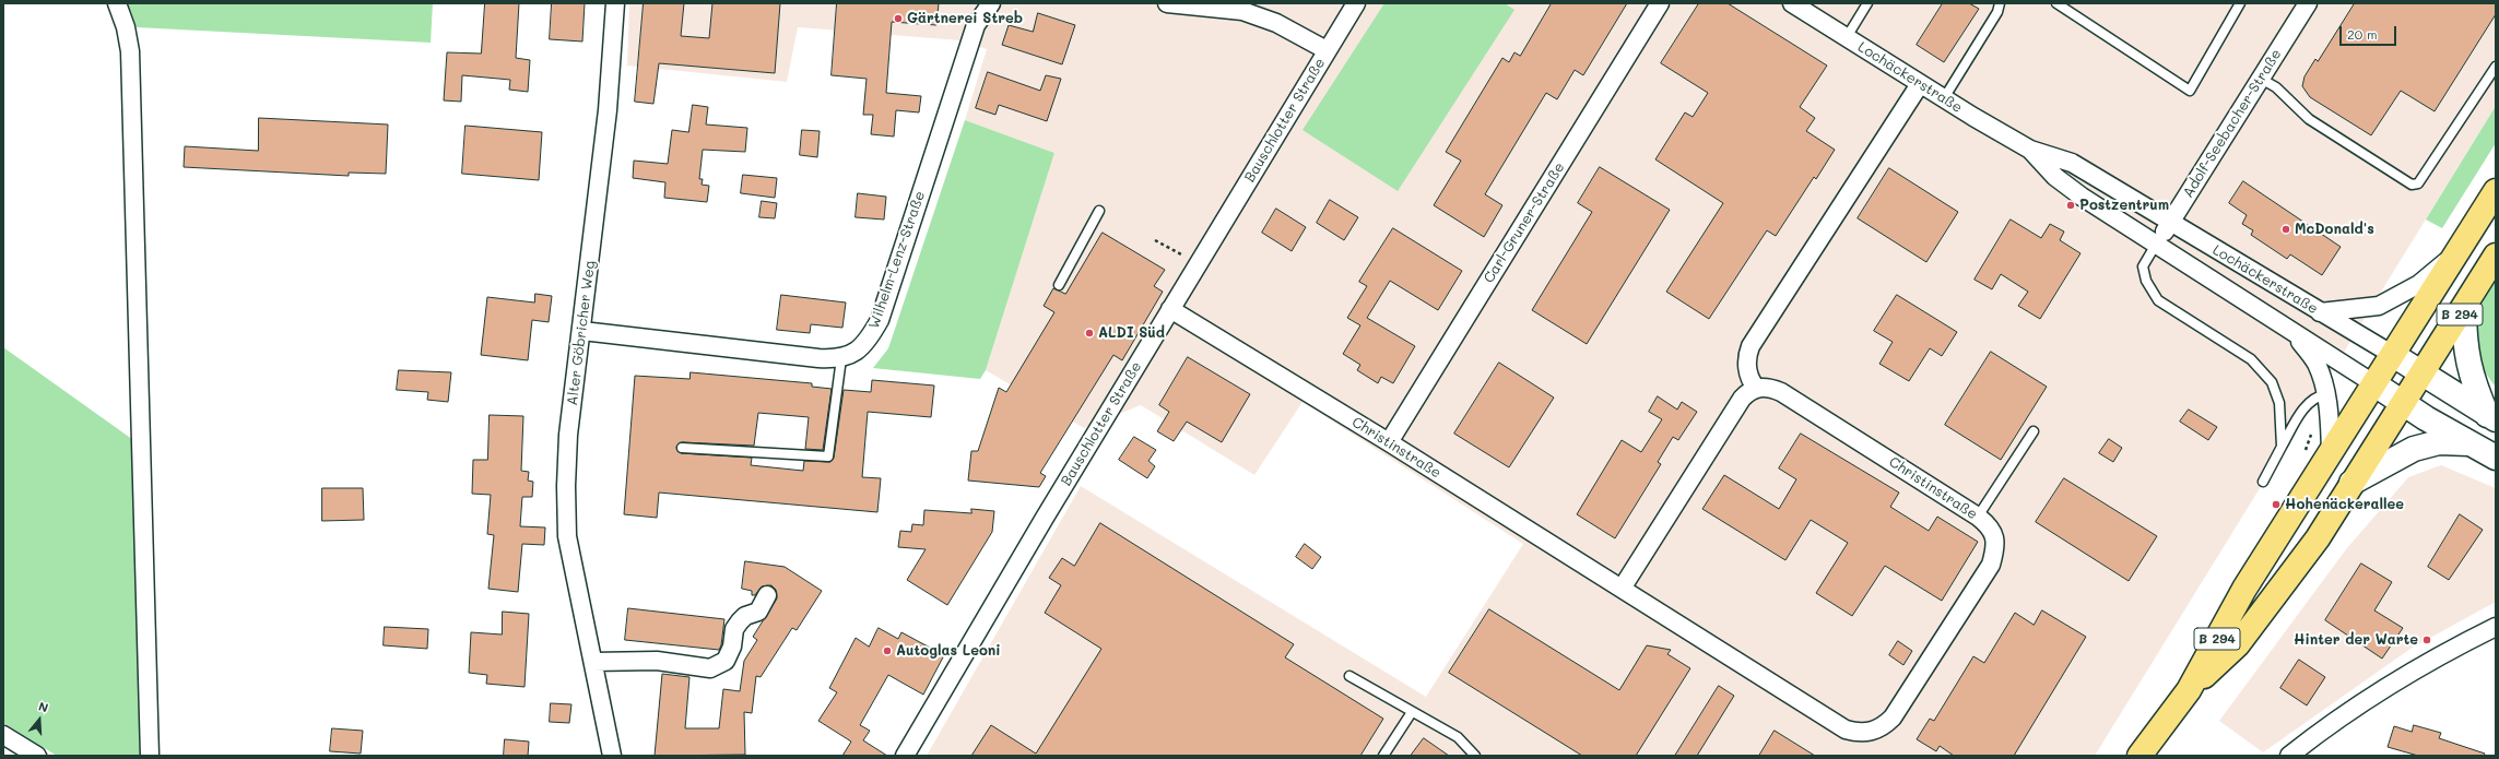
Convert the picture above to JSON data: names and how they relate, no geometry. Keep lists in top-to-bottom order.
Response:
{
  "streets": {
    "main road": ["B 294"],
    "street": [
      "Lochäckerstraße",
      "Bauschlotter Straße",
      "Adolf-Seebacher-Straße",
      "Carl-Gruner-Straße",
      "Wilhelm-Lenz-Straße",
      "Alter Göbricher Weg",
      "Christinstraße"
    ]
  },
  "crossings": [
    ["Lochäckerstraße", "Adolf-Seebacher-Straße"],
    ["Lochäckerstraße", "B 294"],
    ["Bauschlotter Straße", "Christinstraße"],
    ["Carl-Gruner-Straße", "Christinstraße"]
  ],
  "places": [
    "Gärtnerei Streb",
    "Postzentrum",
    "McDonald's",
    "ALDI Süd",
    "Hohenäckerallee",
    "Hinter der Warte",
    "Autoglas Leoni"
  ],
  "scale_bar": "20 m",
  "north": "top"
}
